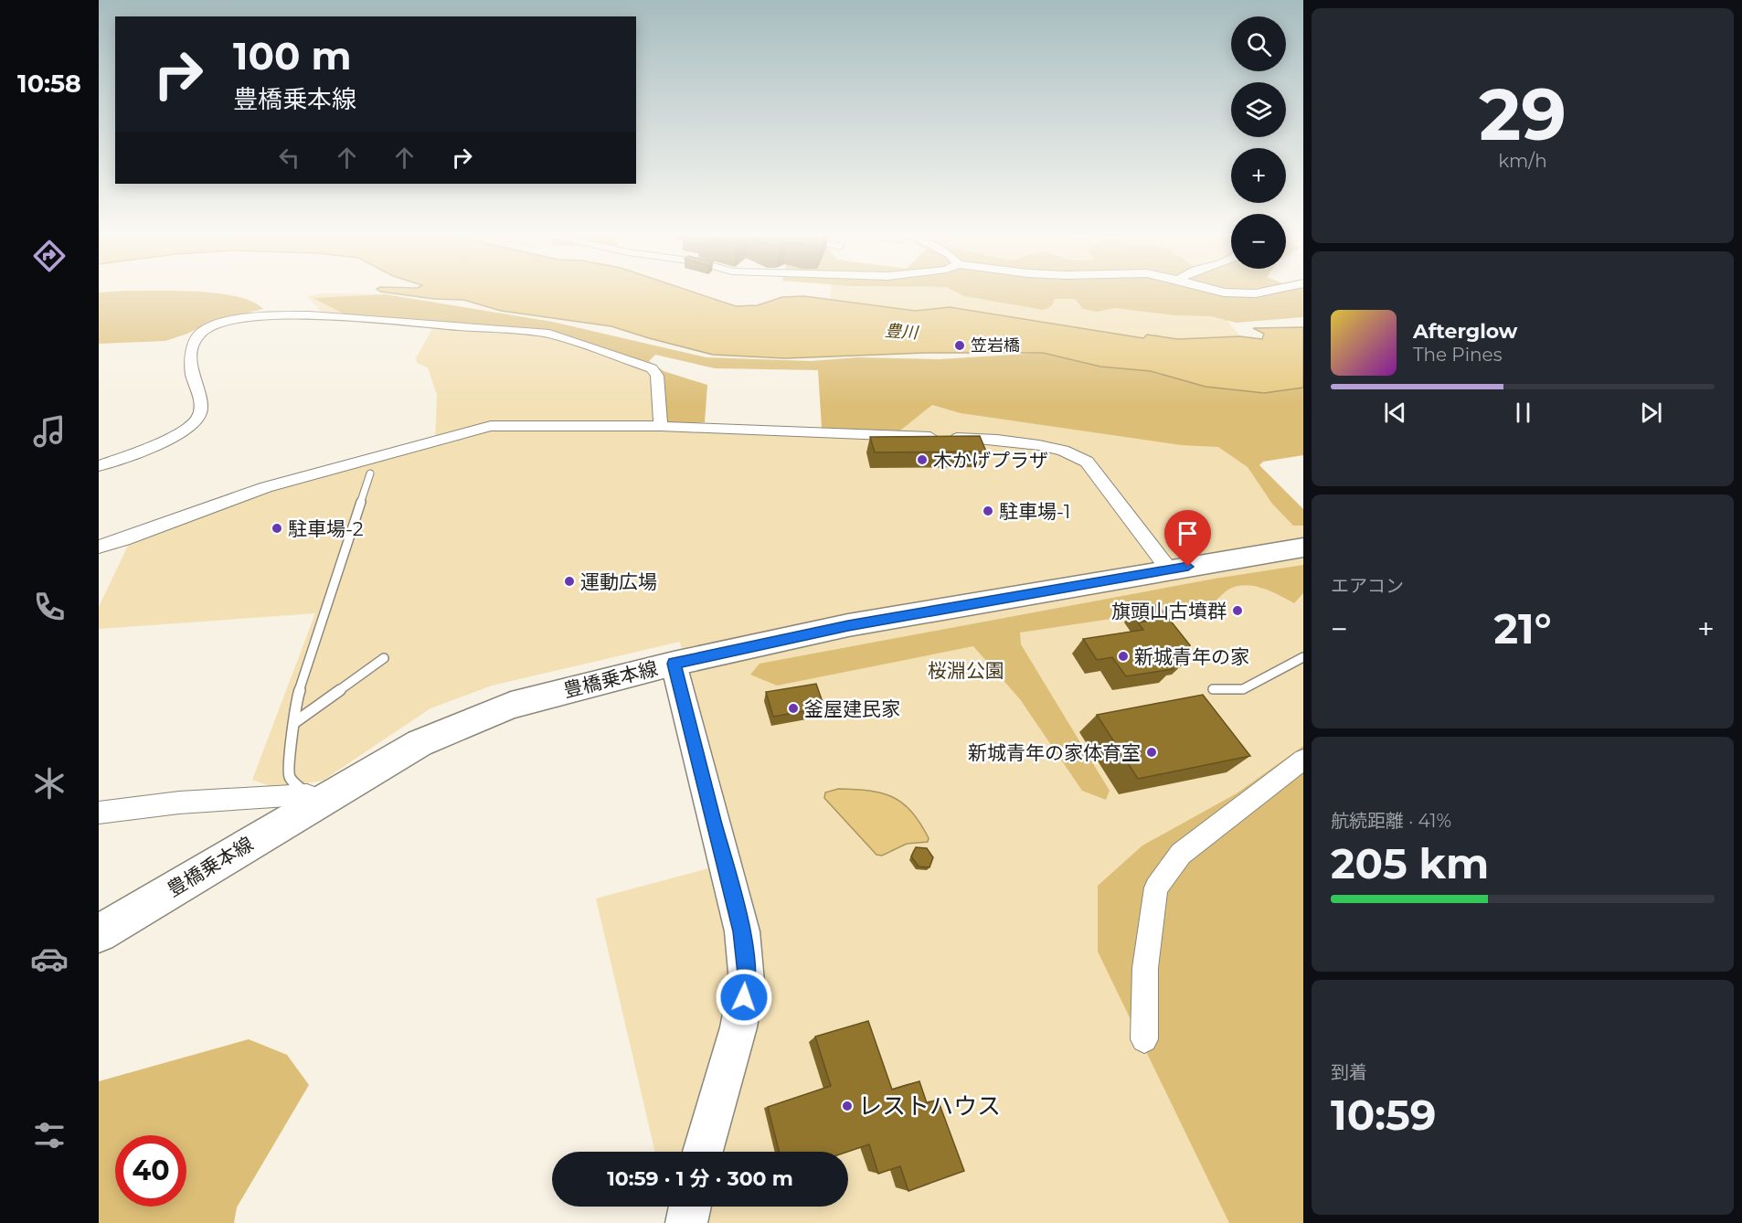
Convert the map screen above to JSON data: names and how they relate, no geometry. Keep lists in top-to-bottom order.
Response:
{
  "streets": {
    "main road": ["豊橋乗本線"]
  },
  "water": ["豊川"],
  "parks": ["桜淵公園"],
  "places": [
    "笠岩橋",
    "木かげプラザ",
    "駐車場-1",
    "駐車場-2",
    "運動広場",
    "旗頭山古墳群",
    "新城青年の家",
    "釜屋建民家",
    "新城青年の家体育室",
    "レストハウス"
  ],
  "page": {
    "tabs": "10:58",
    "tile": [
      ["29", "km/h"],
      "エアコン",
      ["航続距離 · 41%", "205 km"],
      ["到着", "10:59"]
    ],
    "map_buttons": ["+", "−"],
    "turn": ["100 m", "豊橋乗本線"],
    "song": ["Afterglow", "The Pines"],
    "heat": ["−", "21°", "+"],
    "limit": "40",
    "trip": "10:59 · 1 分 · 300 m"
  }
}
